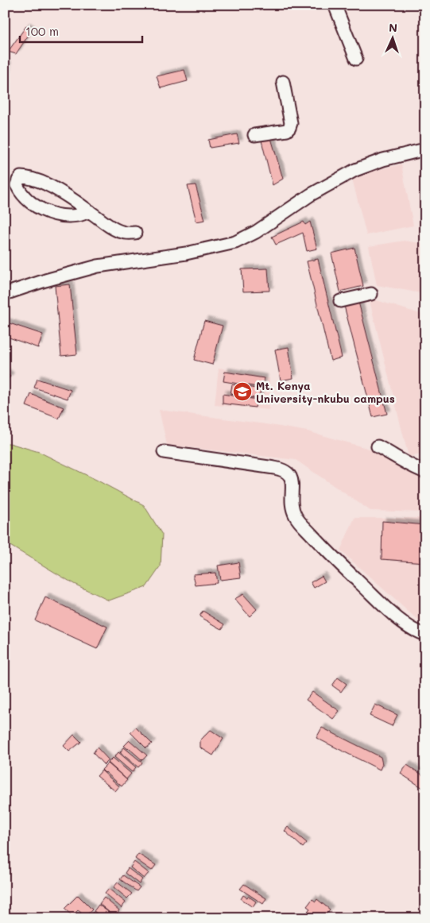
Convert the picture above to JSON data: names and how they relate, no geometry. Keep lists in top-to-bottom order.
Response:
{
  "places": {
    "school or university": ["Mt. Kenya University-nkubu campus"]
  },
  "scale_bar": "100 m",
  "north": "top"
}
